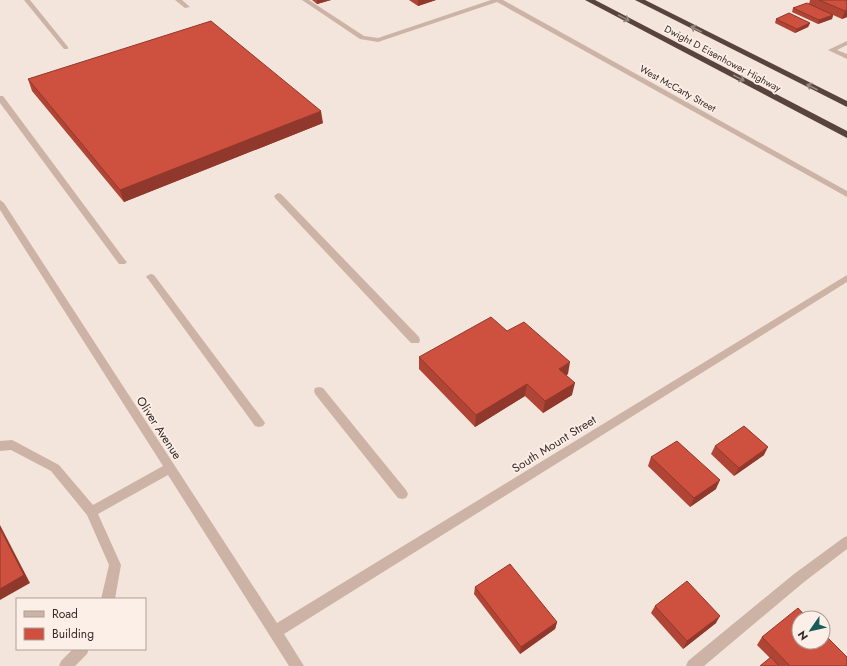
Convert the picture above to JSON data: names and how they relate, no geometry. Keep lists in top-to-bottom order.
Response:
{
  "streets": {
    "highway": ["Dwight D Eisenhower Highway"],
    "street": ["West McCarty Street", "Oliver Avenue", "South Mount Street"]
  },
  "crossings": [
    ["Oliver Avenue", "South Mount Street"]
  ],
  "legend": ["Road", "Building"],
  "north": "bottom left"
}
